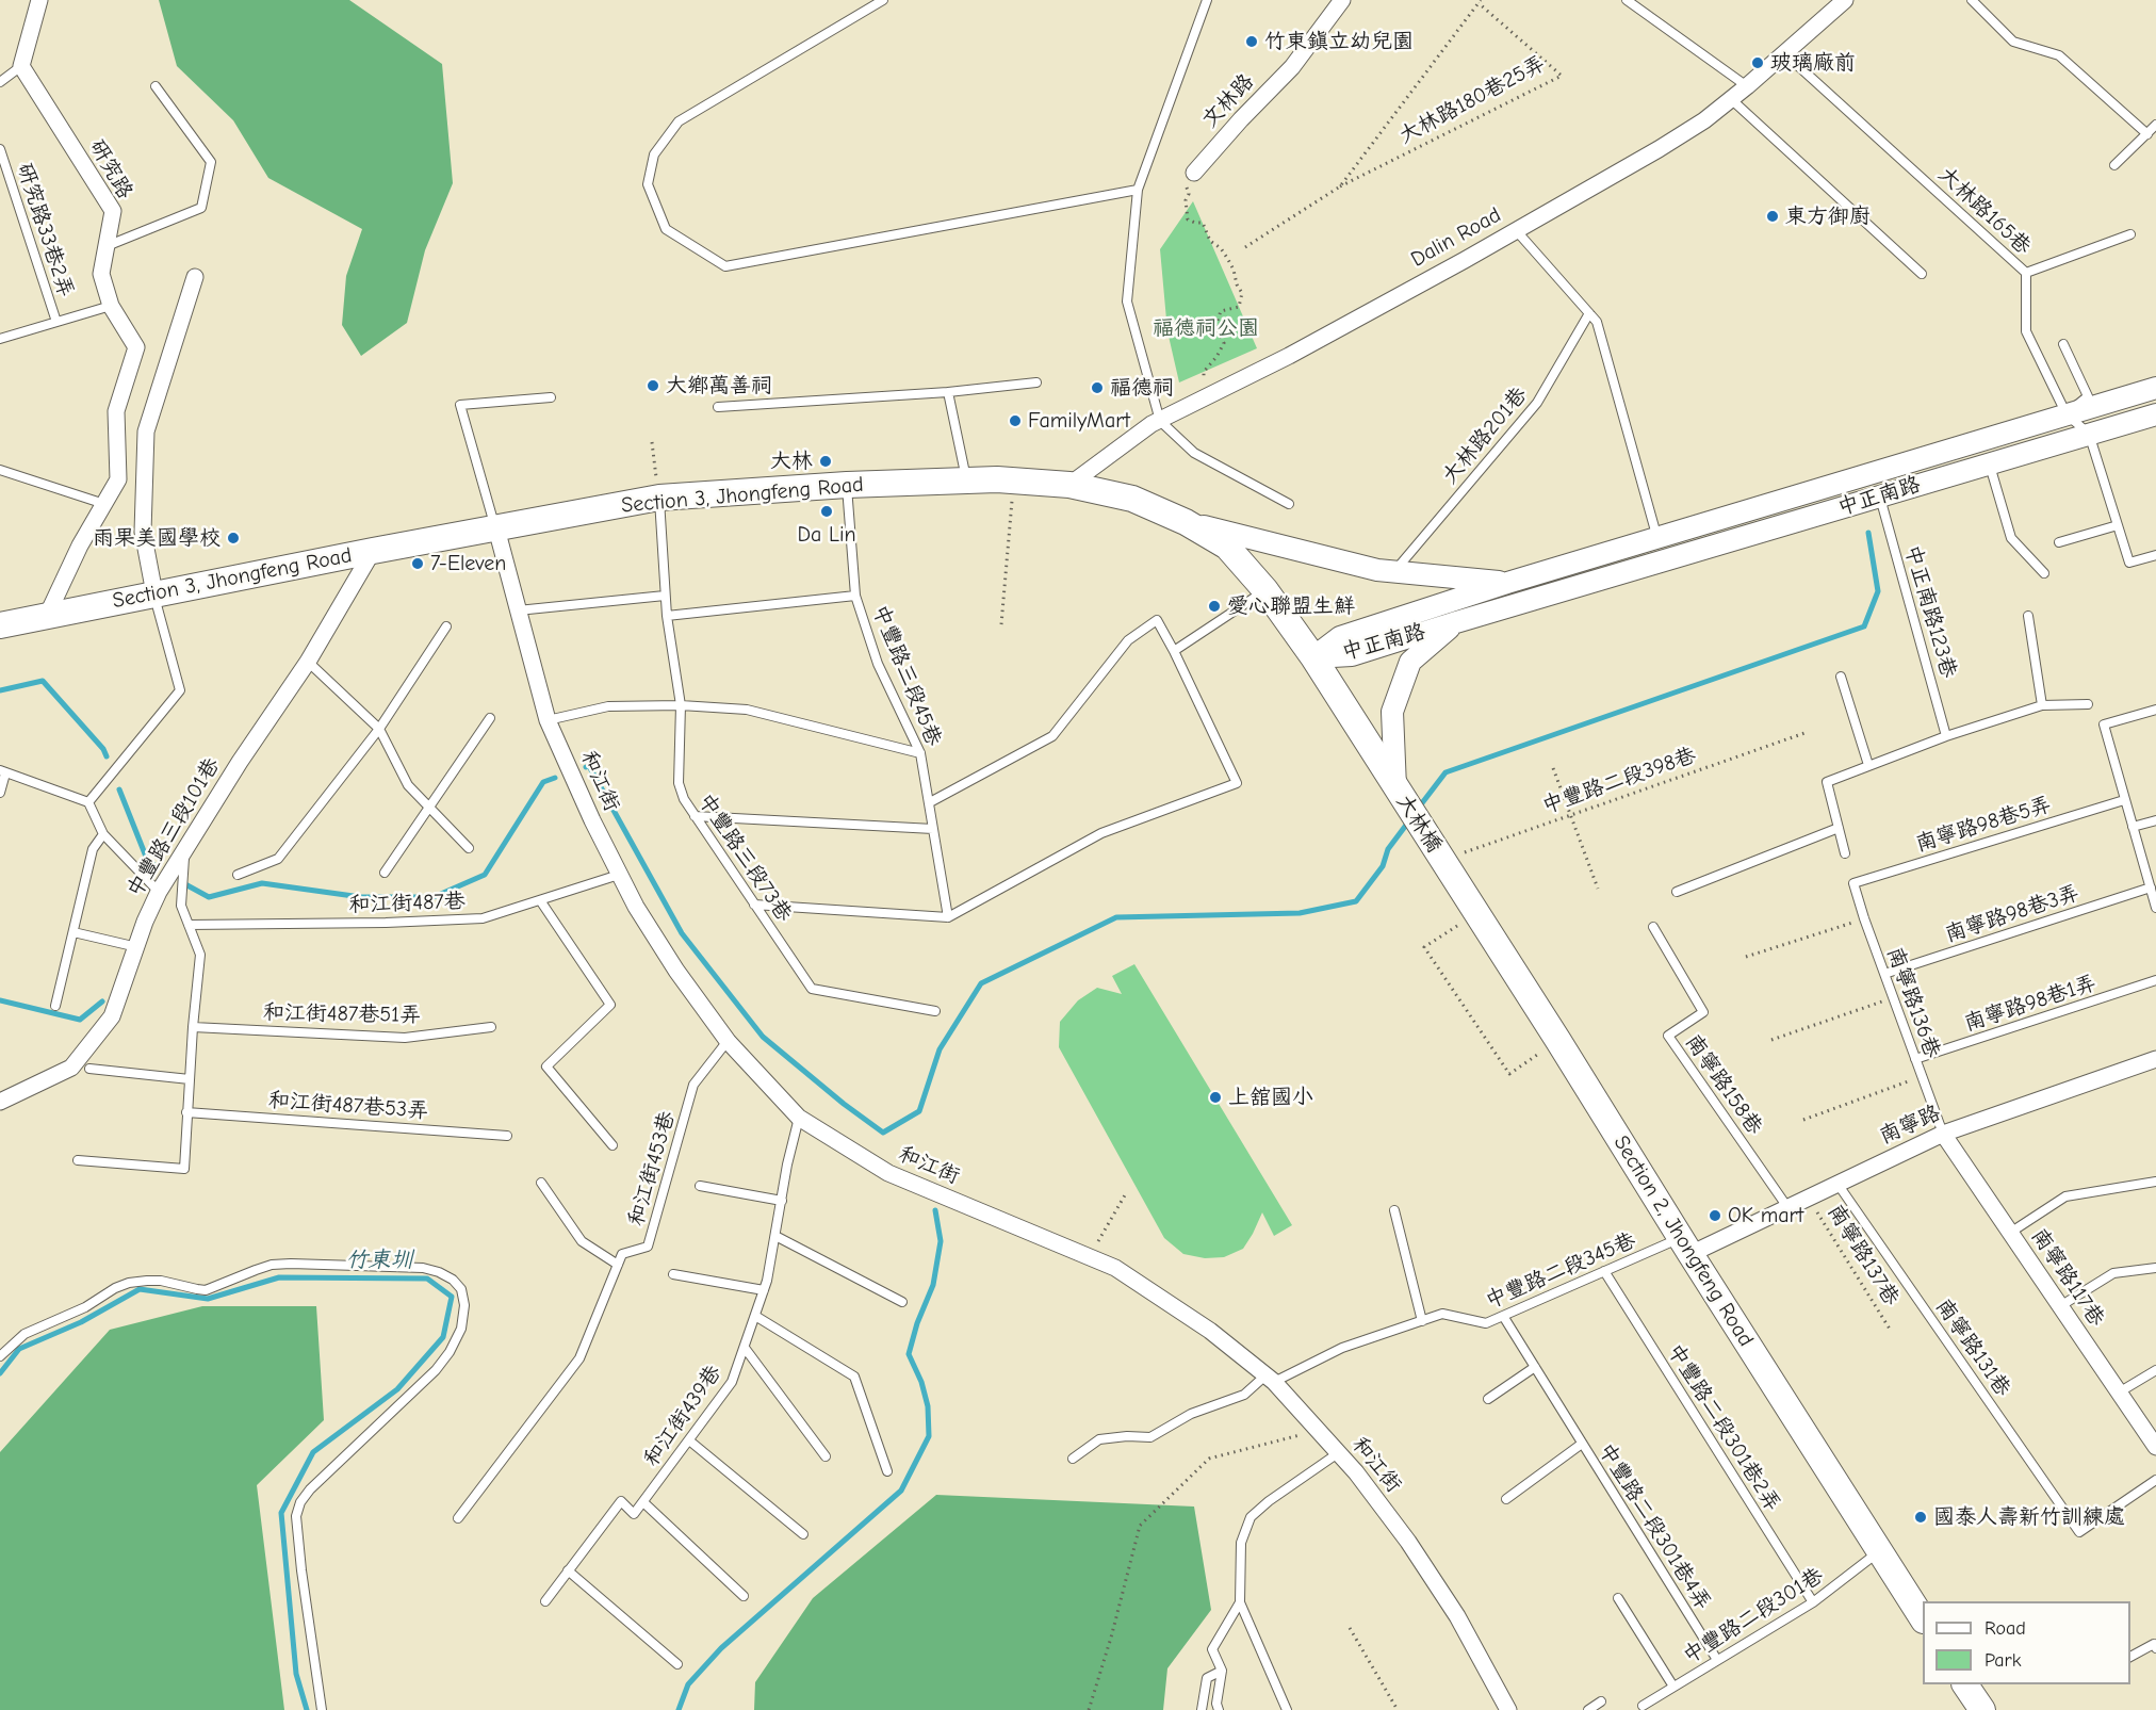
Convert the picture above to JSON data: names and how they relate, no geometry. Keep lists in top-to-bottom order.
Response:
{
  "streets": {
    "main road": ["Section 3, Jhongfeng Road", "大林橋", "Section 2, Jhongfeng Road"],
    "street": [
      "文林路",
      "研究路",
      "Dalin Road",
      "中正南路",
      "和江街",
      "中豐路三段101巷",
      "南寧路",
      "南寧路117巷"
    ],
    "lane": [
      "大林路165巷",
      "研究路33巷2弄",
      "大林路201巷",
      "中正南路123巷",
      "中豐路三段45巷",
      "南寧路98巷5弄",
      "中豐路三段73巷",
      "和江街487巷",
      "南寧路98巷3弄",
      "南寧路136巷",
      "南寧路98巷1弄",
      "和江街487巷51弄",
      "南寧路158巷",
      "和江街487巷53弄",
      "和江街453巷",
      "中豐路二段345巷",
      "南寧路131巷",
      "和江街439巷",
      "中豐路二段301巷2弄",
      "中豐路二段301巷4弄",
      "中豐路二段301巷"
    ],
    "path": ["大林路180巷25弄", "中豐路二段398巷", "南寧路137巷"]
  },
  "crossings": [
    ["研究路", "Section 3, Jhongfeng Road"],
    ["大林路165巷", "Dalin Road"],
    ["大林路165巷", "中正南路"],
    ["Dalin Road", "Section 3, Jhongfeng Road"],
    ["Section 3, Jhongfeng Road", "中正南路"],
    ["Section 3, Jhongfeng Road", "中豐路三段45巷"],
    ["Section 3, Jhongfeng Road", "和江街"],
    ["Section 3, Jhongfeng Road", "中豐路三段101巷"],
    ["Section 3, Jhongfeng Road", "中豐路三段73巷"],
    ["中正南路", "中正南路123巷"],
    ["和江街", "和江街487巷"],
    ["和江街", "和江街453巷"],
    ["和江街", "中豐路二段345巷"],
    ["和江街", "和江街439巷"],
    ["中豐路二段398巷", "大林橋"],
    ["中豐路二段398巷", "Section 2, Jhongfeng Road"],
    ["大林橋", "Section 2, Jhongfeng Road"],
    ["南寧路98巷5弄", "南寧路136巷"],
    ["南寧路98巷3弄", "南寧路136巷"],
    ["南寧路136巷", "南寧路98巷1弄"],
    ["南寧路136巷", "南寧路"],
    ["南寧路136巷", "南寧路117巷"],
    ["南寧路158巷", "南寧路"],
    ["南寧路", "Section 2, Jhongfeng Road"],
    ["南寧路", "南寧路137巷"],
    ["南寧路", "中豐路二段345巷"],
    ["南寧路", "南寧路117巷"],
    ["南寧路", "南寧路131巷"],
    ["Section 2, Jhongfeng Road", "中豐路二段345巷"],
    ["Section 2, Jhongfeng Road", "中豐路二段301巷"],
    ["中豐路二段345巷", "中豐路二段301巷2弄"],
    ["中豐路二段345巷", "中豐路二段301巷4弄"],
    ["中豐路二段301巷2弄", "中豐路二段301巷"],
    ["中豐路二段301巷4弄", "中豐路二段301巷"]
  ],
  "water": ["竹東圳"],
  "parks": ["福德祠公園"],
  "places": [
    "竹東鎮立幼兒園",
    "玻璃廠前",
    "東方御廚",
    "大鄉萬善祠",
    "福德祠",
    "FamilyMart",
    "大林",
    "Da Lin",
    "雨果美國學校",
    "7-Eleven",
    "愛心聯盟生鮮",
    "上舘國小",
    "OK mart",
    "國泰人壽新竹訓練處"
  ],
  "legend": ["Road", "Park"]
}
